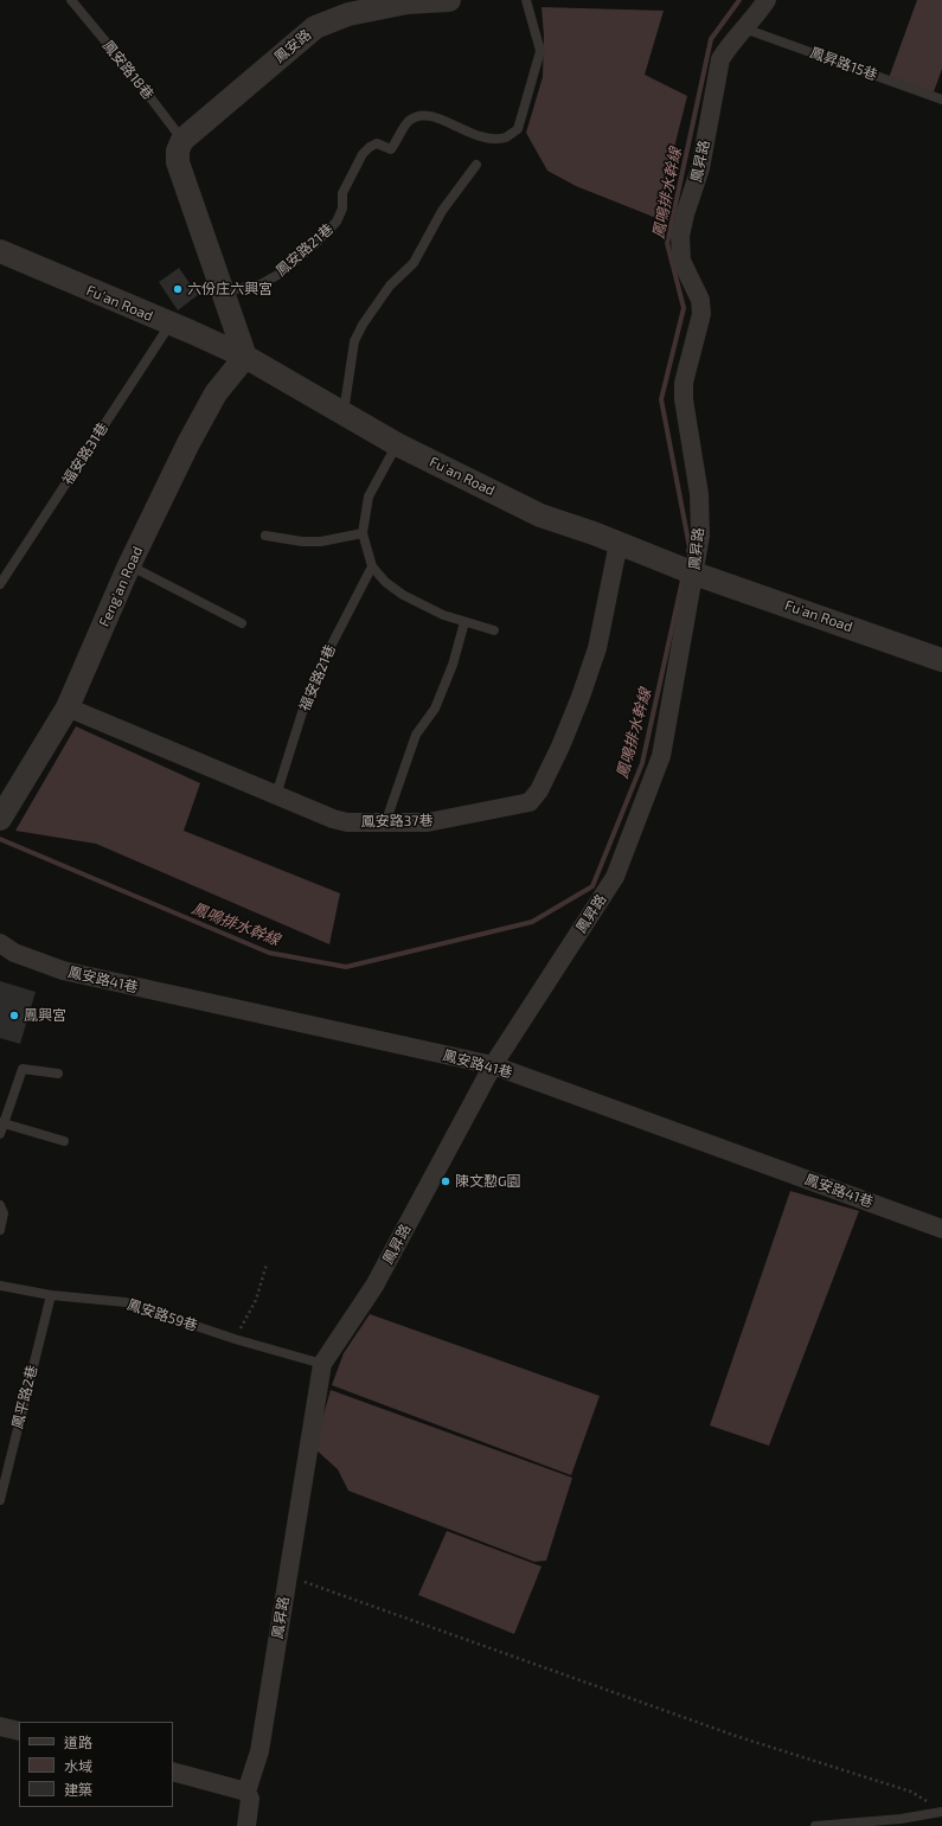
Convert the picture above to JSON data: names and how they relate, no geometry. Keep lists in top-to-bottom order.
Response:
{
  "streets": {
    "street": [
      "鳳安路",
      "鳳昇路",
      "Fu'an Road",
      "Feng'an Road",
      "鳳安路37巷",
      "鳳安路41巷"
    ],
    "lane": [
      "鳳昇路15巷",
      "鳳安路18巷",
      "鳳安路21巷",
      "福安路31巷",
      "福安路21巷",
      "鳳安路59巷",
      "鳳平路2巷"
    ]
  },
  "crossings": [
    ["鳳安路", "鳳安路18巷"],
    ["鳳昇路15巷", "鳳昇路"],
    ["鳳昇路", "Fu'an Road"],
    ["鳳昇路", "鳳安路41巷"],
    ["鳳昇路", "鳳安路59巷"],
    ["Fu'an Road", "福安路31巷"],
    ["Fu'an Road", "Feng'an Road"],
    ["Fu'an Road", "鳳安路37巷"],
    ["Feng'an Road", "鳳安路37巷"],
    ["福安路21巷", "鳳安路37巷"],
    ["鳳安路59巷", "鳳平路2巷"]
  ],
  "water": ["鳳鳴排水幹線"],
  "places": ["六份庄六興宮", "鳳興宮", "陳文懃G園"],
  "legend": ["道路", "水域", "建築"]
}
